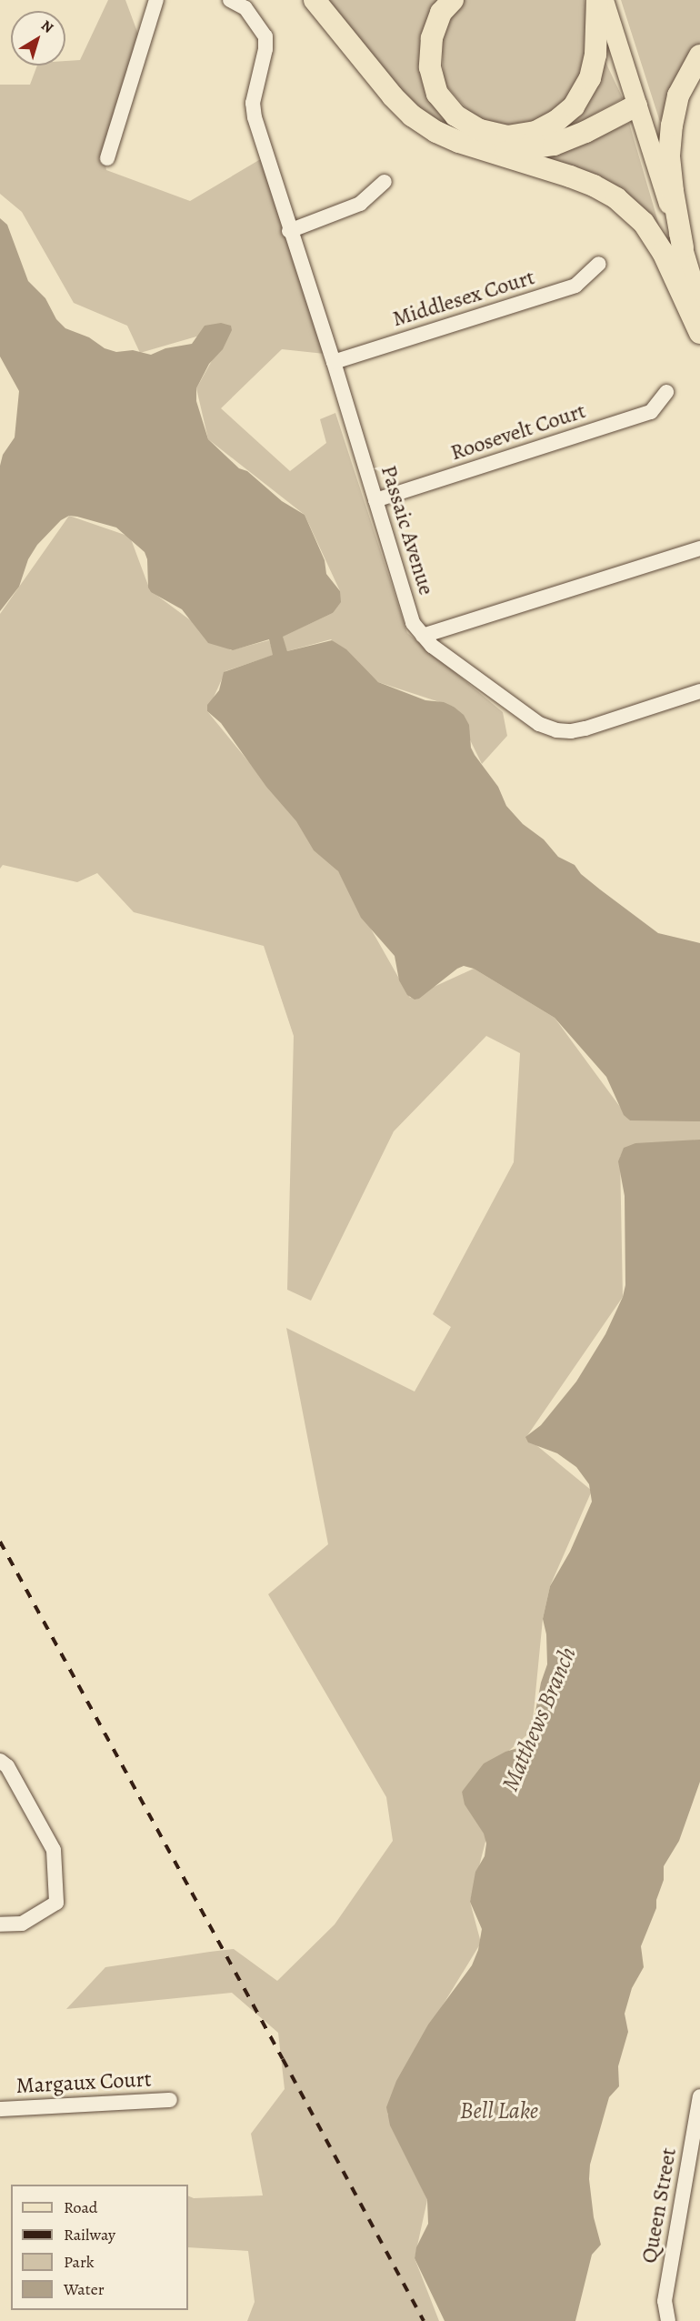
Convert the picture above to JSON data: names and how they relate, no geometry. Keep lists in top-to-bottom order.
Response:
{
  "streets": {
    "street": [
      "Middlesex Court",
      "Roosevelt Court",
      "Passaic Avenue",
      "Margaux Court",
      "Queen Street"
    ]
  },
  "crossings": [
    ["Middlesex Court", "Passaic Avenue"],
    ["Roosevelt Court", "Passaic Avenue"]
  ],
  "water": ["Matthews Branch", "Bell Lake"],
  "legend": [
    "Road",
    "Railway",
    "Park",
    "Water"
  ],
  "north": "top right"
}
